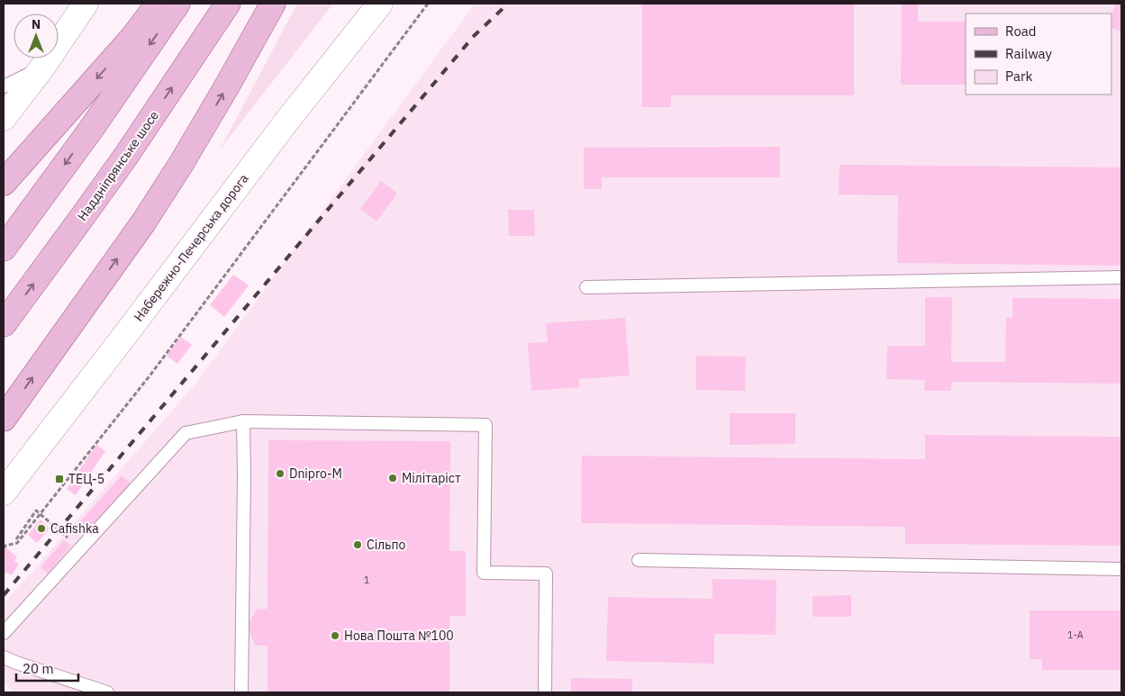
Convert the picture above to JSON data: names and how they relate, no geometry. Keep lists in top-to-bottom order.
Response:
{
  "streets": {
    "main road": ["Наддніпрянське шосе"],
    "street": ["Набережно-Печерська дорога"]
  },
  "places": {
    "other": [
      "Dnipro-M",
      "Мілітаріст",
      "Cafishka",
      "Сільпо",
      "Нова Пошта №100"
    ],
    "transit": ["ТЕЦ-5"]
  },
  "house_numbers": ["1", "1-А"],
  "legend": ["Road", "Railway", "Park"],
  "scale_bar": "20 m",
  "north": "top"
}
